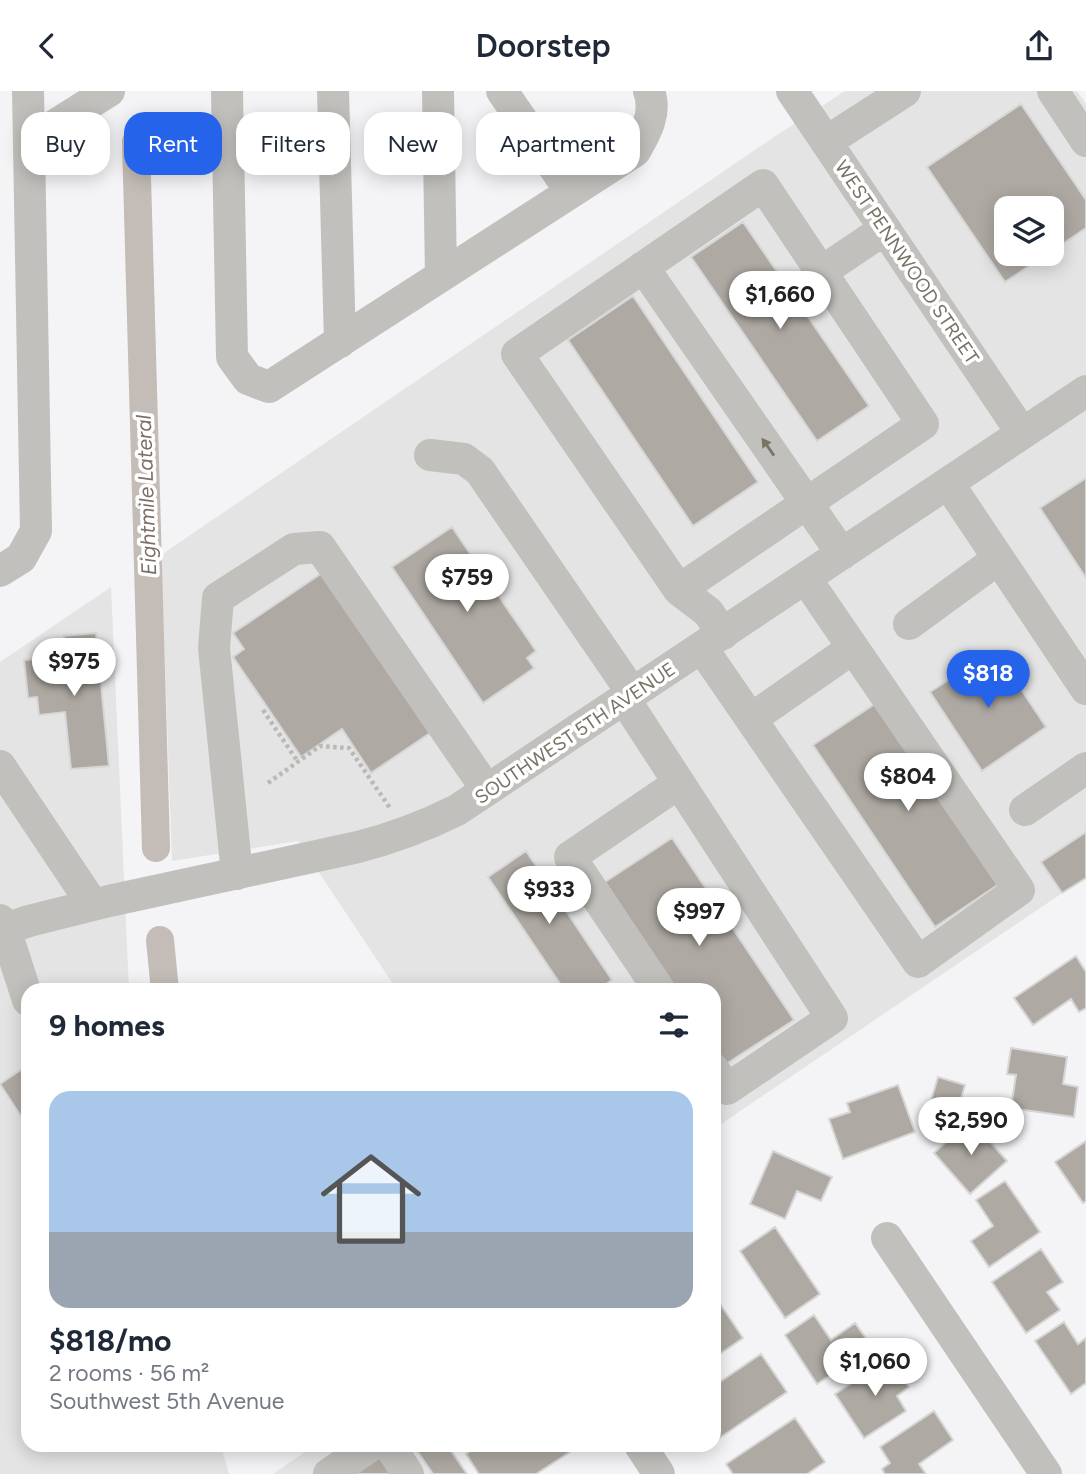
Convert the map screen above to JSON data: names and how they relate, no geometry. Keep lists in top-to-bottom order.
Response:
{
  "streets": {
    "street": ["WEST PENNWOOD STREET", "SOUTHWEST 5TH AVENUE"]
  },
  "crossings": [
    ["WEST PENNWOOD STREET", "SOUTHWEST 5TH AVENUE"]
  ],
  "water": ["Eightmile Lateral"],
  "page": {
    "header": "Doorstep",
    "chip": [
      "Buy",
      "Rent",
      "Filters",
      "New",
      "Apartment"
    ],
    "price": [
      "$1,660",
      "$759",
      "$975",
      "$818",
      "$804",
      "$933",
      "$997",
      "$2,590",
      "$1,060"
    ],
    "heading": "9 homes",
    "list": [
      {
        "name": "$818/mo",
        "note": "2 rooms · 56 m² · Southwest 5th Avenue"
      }
    ]
  }
}
